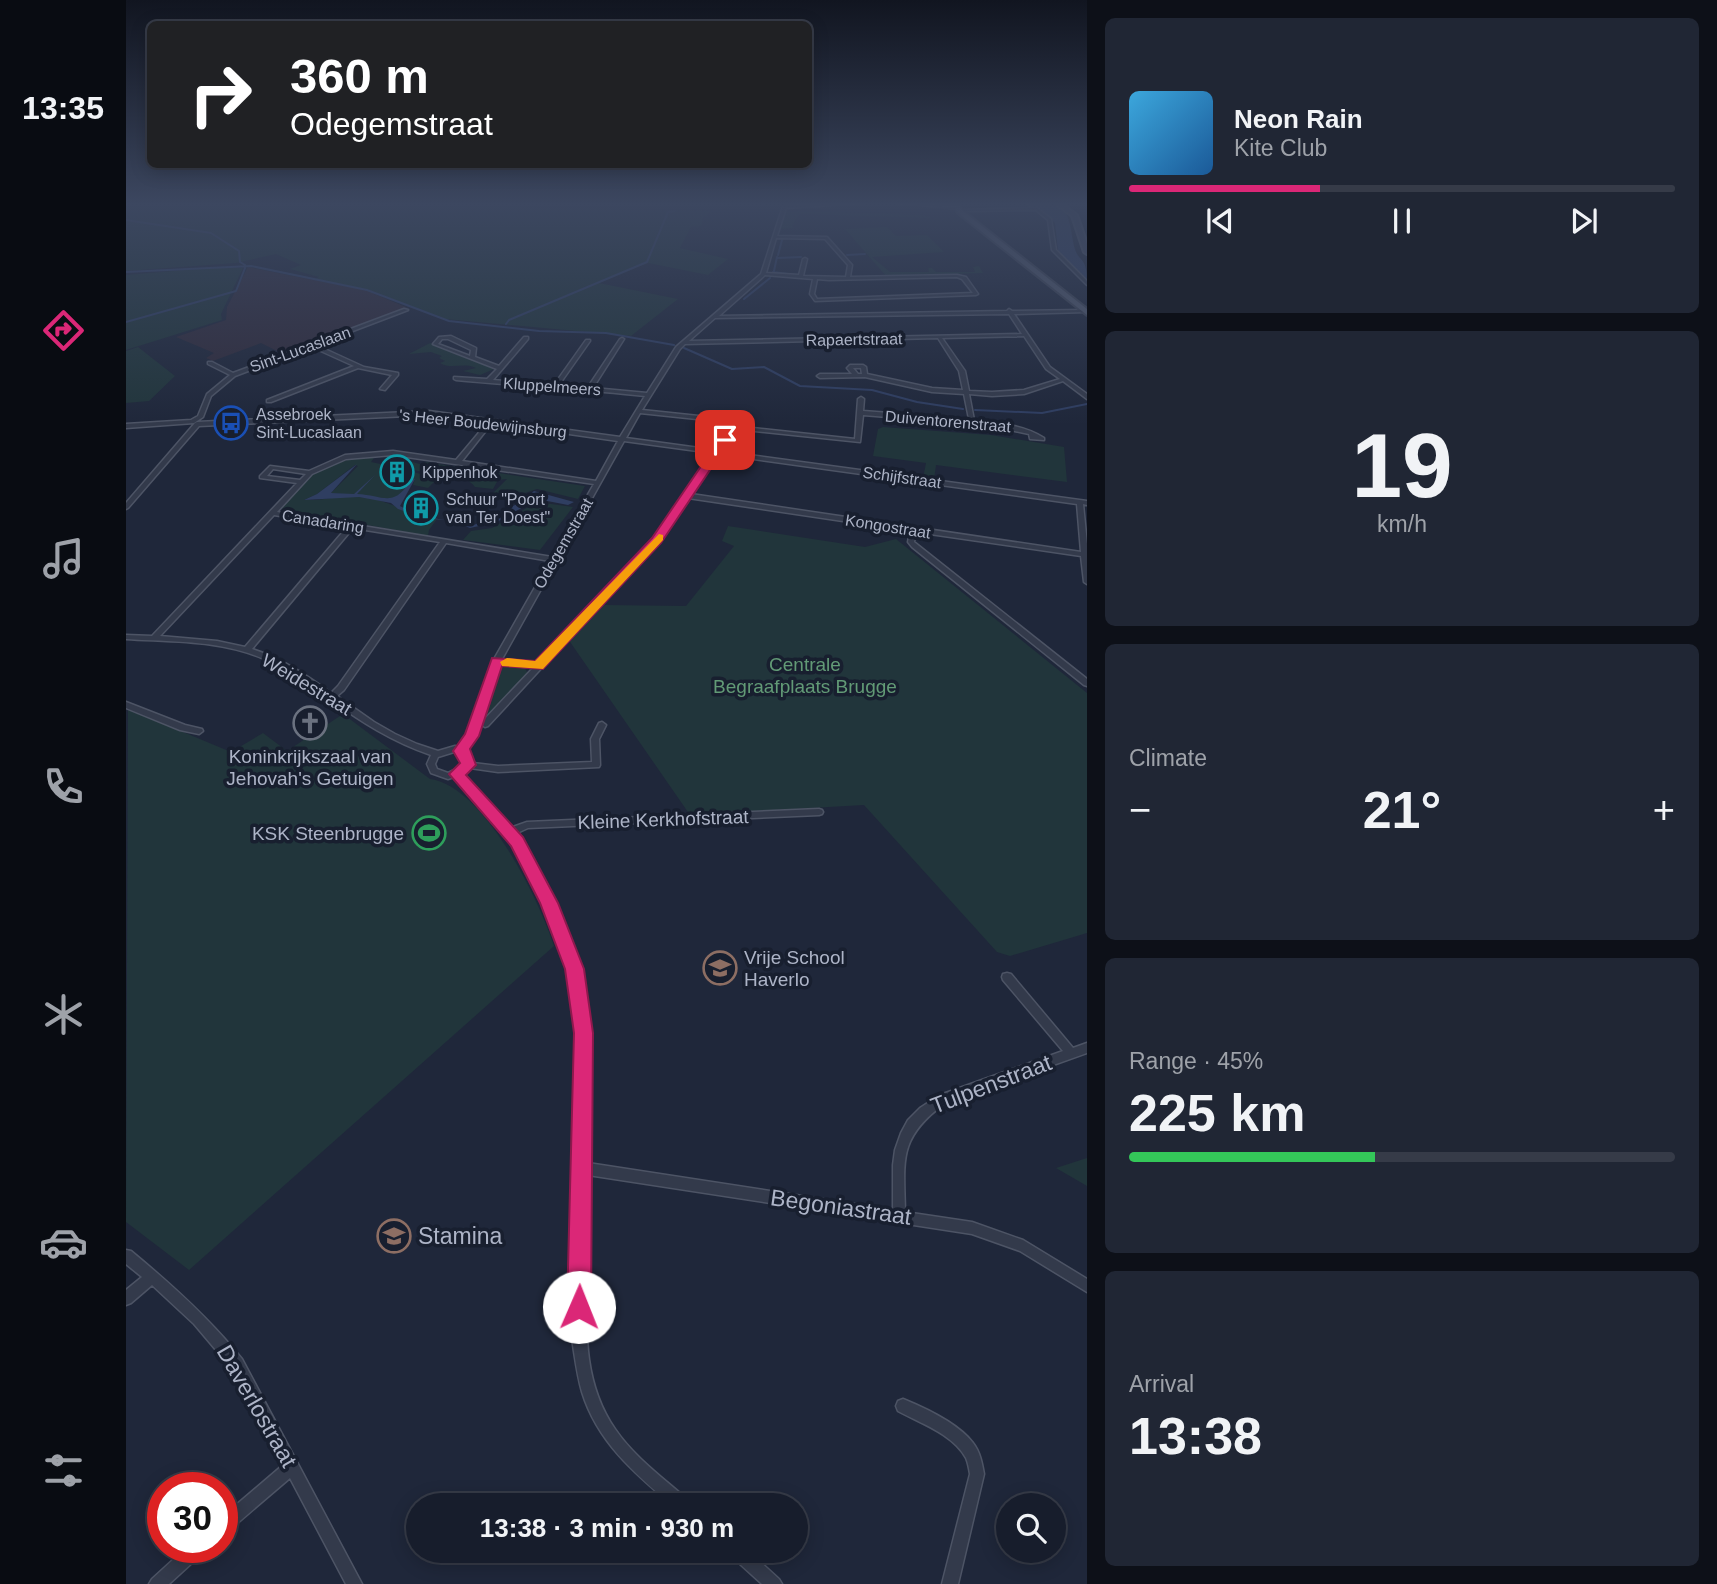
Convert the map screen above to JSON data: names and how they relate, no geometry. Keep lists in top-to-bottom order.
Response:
{
  "streets": {
    "street": [
      "Rapaertstraat",
      "Sint-Lucaslaan",
      "Kluppelmeers",
      "Duiventorenstraat",
      "'s Heer Boudewijnsburg",
      "Schijfstraat",
      "Canadaring",
      "Kongostraat",
      "Odegemstraat",
      "Weidestraat",
      "Kleine Kerkhofstraat",
      "Tulpenstraat",
      "Begoniastraat",
      "Daverlostraat"
    ]
  },
  "crossings": [
    ["Rapaertstraat", "Odegemstraat"],
    ["Sint-Lucaslaan", "'s Heer Boudewijnsburg"],
    ["Kluppelmeers", "Odegemstraat"],
    ["Duiventorenstraat", "Odegemstraat"],
    ["'s Heer Boudewijnsburg", "Schijfstraat"],
    ["'s Heer Boudewijnsburg", "Odegemstraat"],
    ["Canadaring", "Odegemstraat"],
    ["Odegemstraat", "Weidestraat"],
    ["Tulpenstraat", "Begoniastraat"]
  ],
  "parks": ["Centrale Begraafplaats Brugge"],
  "places": {
    "bus stop": ["Assebroek Sint-Lucaslaan"],
    "building": ["Kippenhok", "Schuur \"Poort van Ter Doest\""],
    "church": ["Koninkrijkszaal van Jehovah's Getuigen"],
    "sports": ["KSK Steenbrugge"],
    "school or university": ["Vrije School Haverlo", "Stamina"]
  },
  "page": {
    "tabs": "13:35",
    "turn": ["360 m", "Odegemstraat"],
    "song": ["Neon Rain", "Kite Club"],
    "tile": [
      ["19", "km/h"],
      "Climate",
      ["Range · 45%", "225 km"],
      ["Arrival", "13:38"]
    ],
    "heat": ["−", "21°", "+"],
    "limit": "30",
    "trip": "13:38 · 3 min · 930 m"
  }
}
